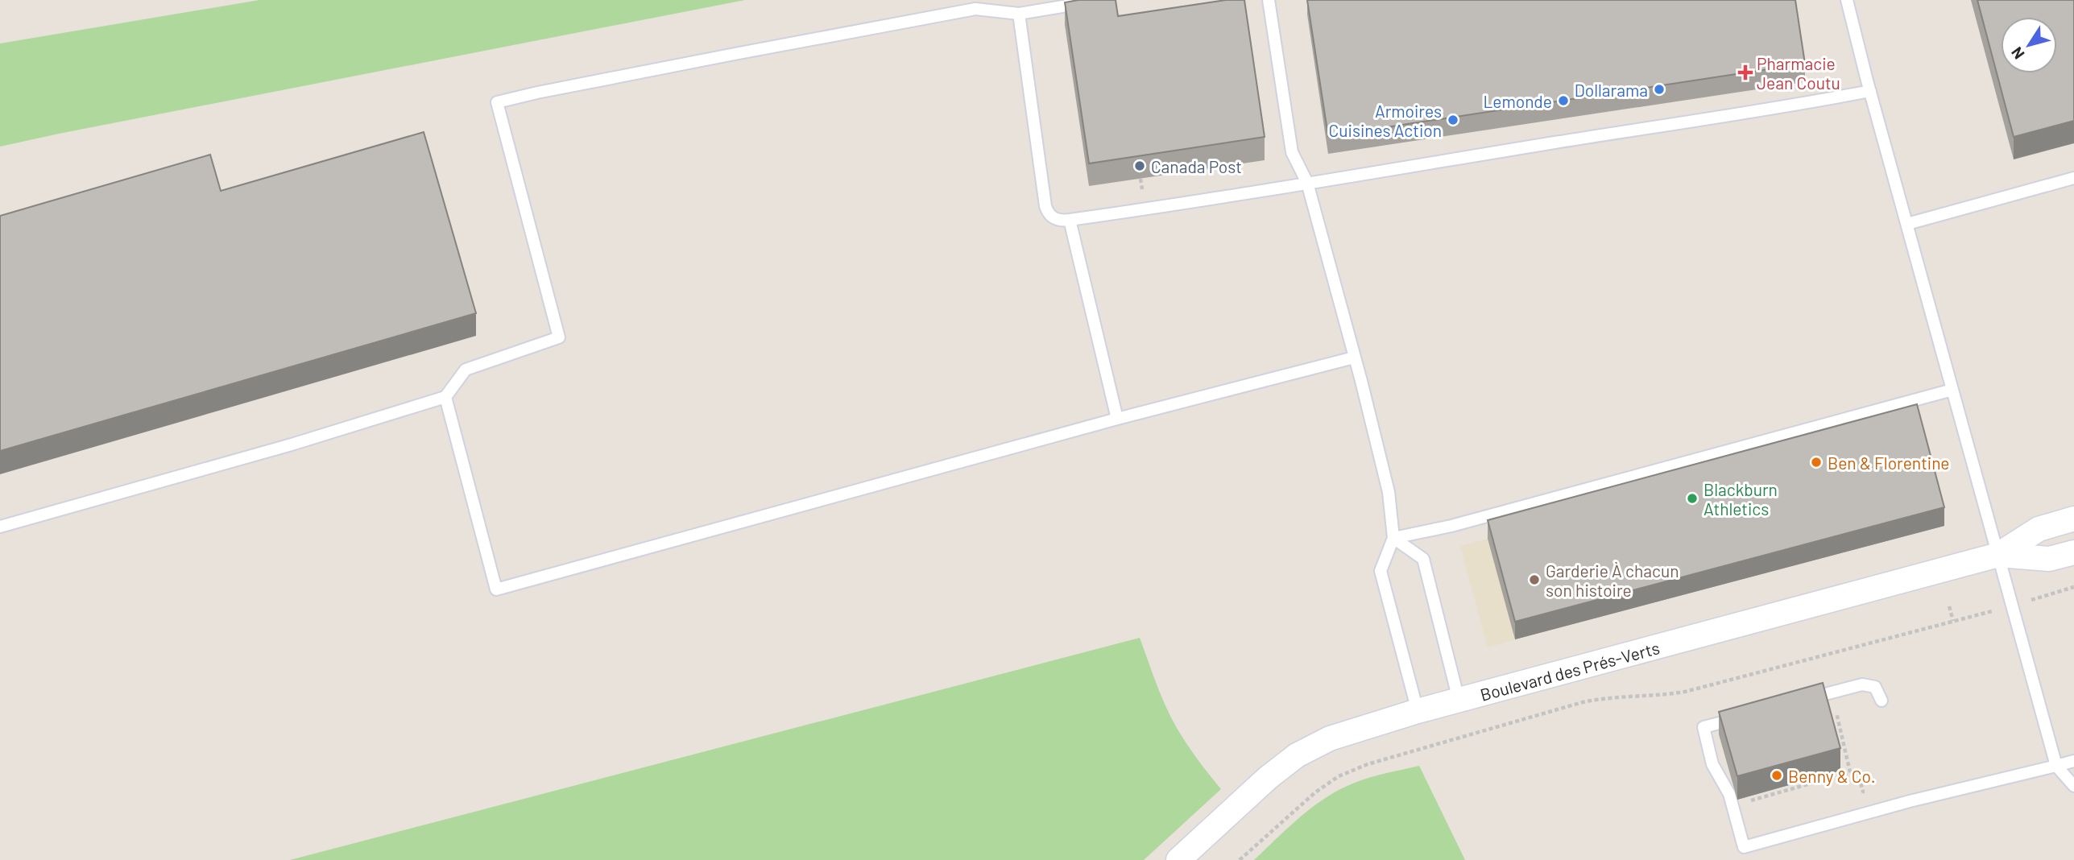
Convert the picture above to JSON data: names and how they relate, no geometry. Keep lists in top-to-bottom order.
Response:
{
  "streets": {
    "street": ["Boulevard des Prés-Verts"]
  },
  "places": {
    "health": ["Pharmacie Jean Coutu"],
    "other": [
      "Dollarama",
      "Lemonde",
      "Armoires Cuisines Action",
      "Canada Post",
      "Ben & Florentine",
      "Blackburn Athletics",
      "Garderie À chacun son histoire",
      "Benny & Co."
    ]
  },
  "north": "bottom left"
}
